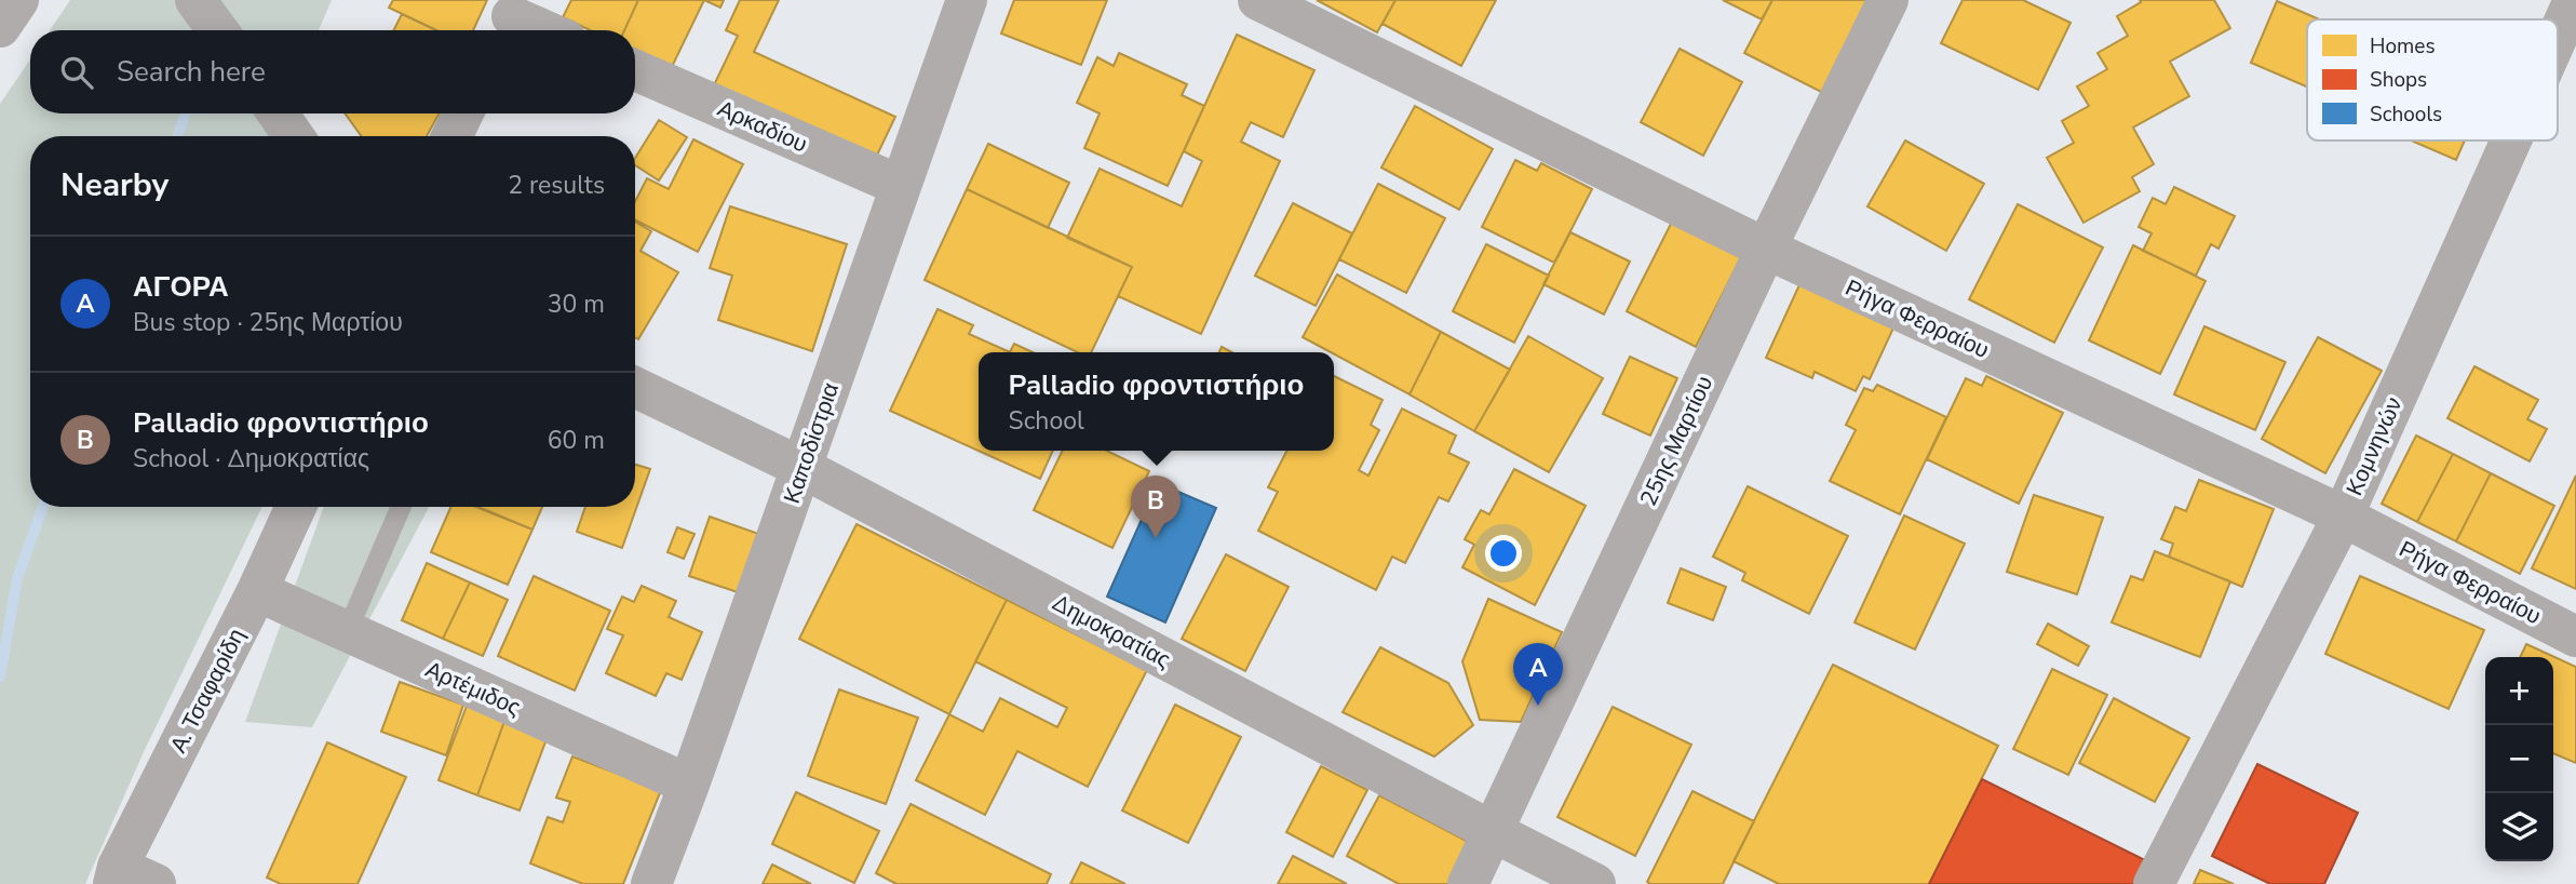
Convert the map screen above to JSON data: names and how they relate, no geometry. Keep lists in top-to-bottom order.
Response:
{
  "streets": {
    "street": [
      "Αρκαδίου",
      "Ρήγα Φερραίου",
      "25ης Μαρτίου",
      "Καποδίστρια",
      "Κομνηνών",
      "Δημοκρατίας",
      "Αρτέμιδος",
      "Α. Τσαφαρίδη"
    ]
  },
  "crossings": [
    ["Αρκαδίου", "Καποδίστρια"],
    ["Ρήγα Φερραίου", "25ης Μαρτίου"],
    ["Ρήγα Φερραίου", "Κομνηνών"],
    ["25ης Μαρτίου", "Δημοκρατίας"],
    ["Καποδίστρια", "Δημοκρατίας"],
    ["Καποδίστρια", "Αρτέμιδος"],
    ["Αρτέμιδος", "Α. Τσαφαρίδη"]
  ],
  "legend": ["Homes", "Shops", "Schools"],
  "page": {
    "search": "Search here",
    "heading": ["Nearby", "2 results"],
    "list": [
      {
        "mark": "A",
        "name": "ΑΓΟΡΑ",
        "note": "Bus stop · 25ης Μαρτίου",
        "value": "30 m"
      },
      {
        "mark": "B",
        "name": "Palladio φροντιστήριο",
        "note": "School · Δημοκρατίας",
        "value": "60 m"
      }
    ],
    "popup": ["Palladio φροντιστήριο", "School"],
    "pins": ["B", "A"],
    "map_buttons": ["+", "−"]
  }
}
